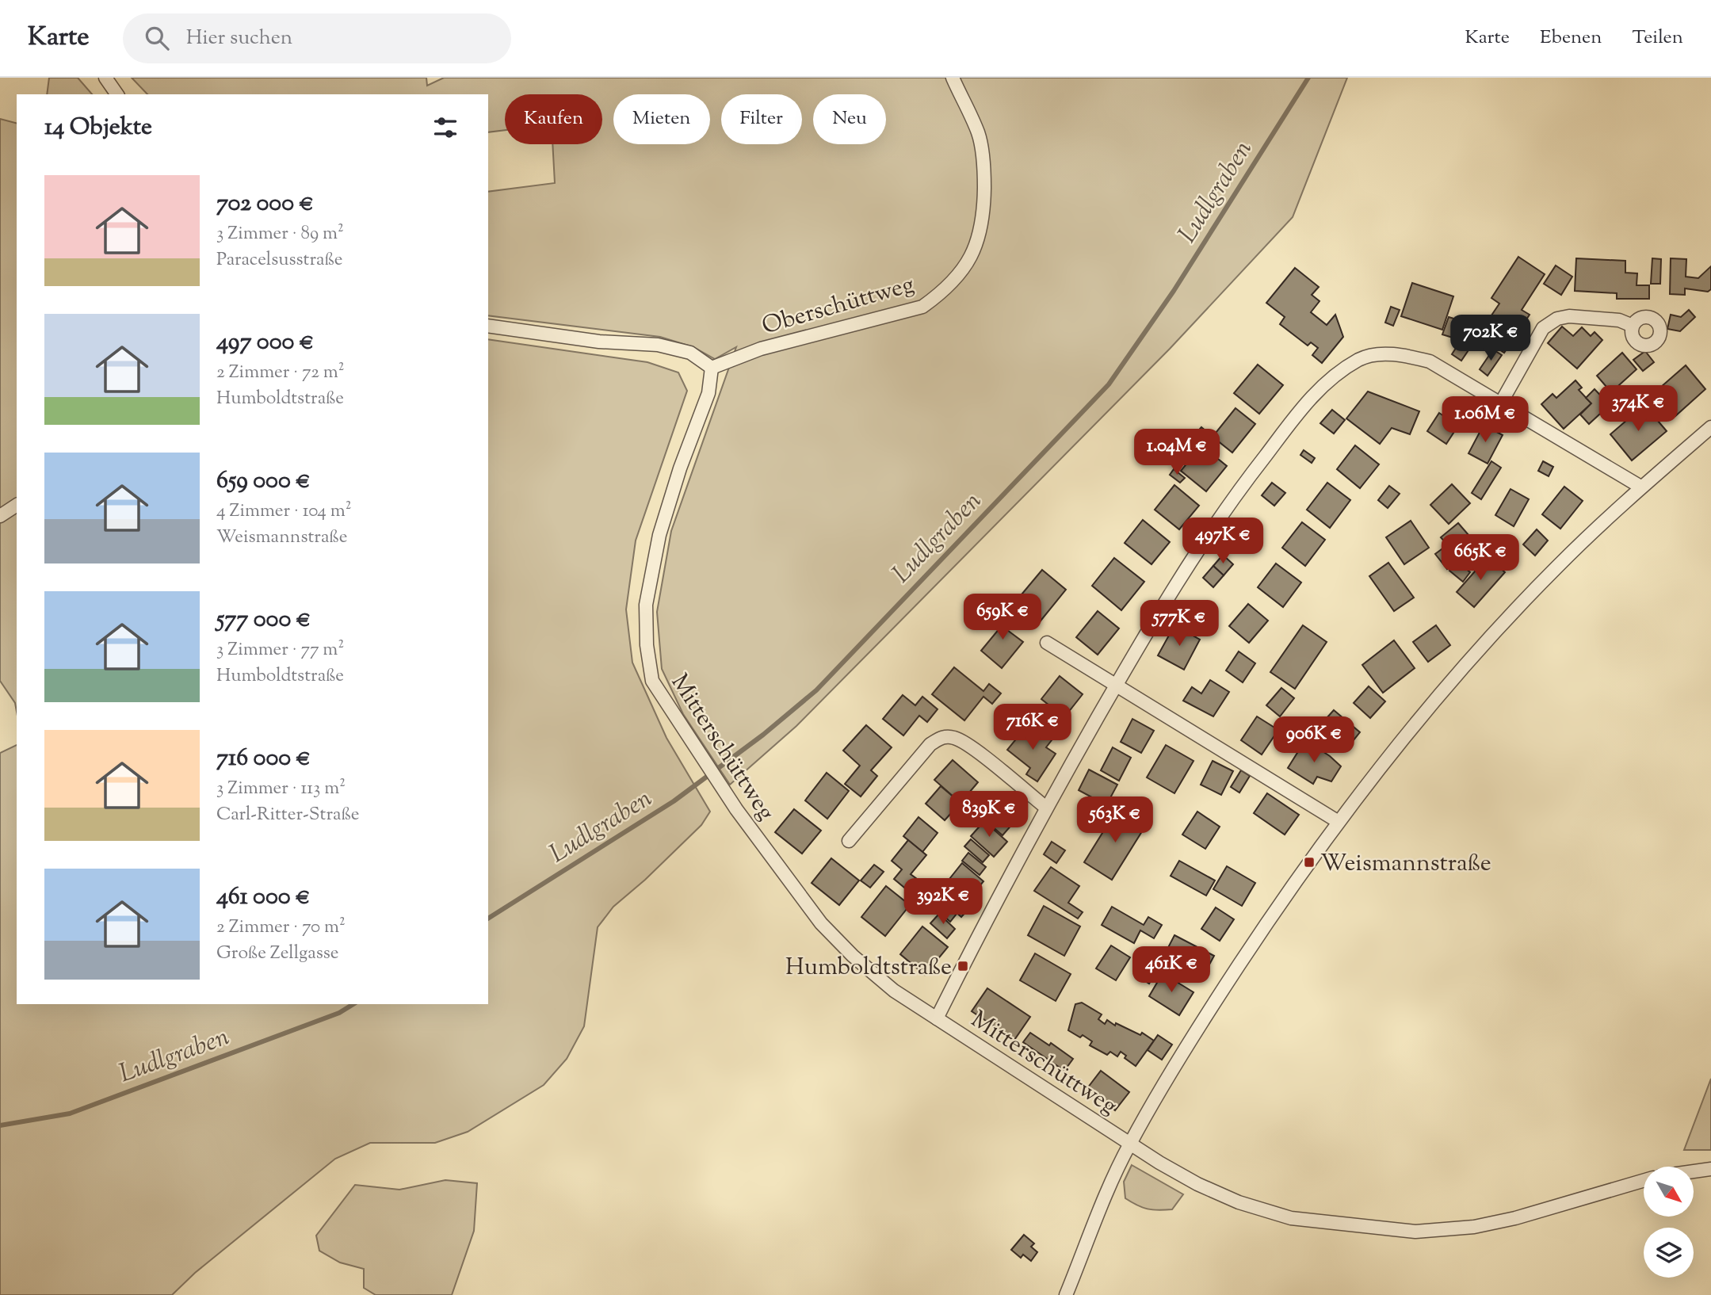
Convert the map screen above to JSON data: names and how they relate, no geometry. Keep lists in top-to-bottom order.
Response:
{
  "streets": {
    "street": ["Oberschüttweg", "Mitterschüttweg"]
  },
  "crossings": [
    ["Oberschüttweg", "Mitterschüttweg"]
  ],
  "water": ["Ludlgraben"],
  "places": {
    "transit": ["Weismannstraße", "Humboldtstraße"]
  },
  "north": "bottom right",
  "page": {
    "header": "Karte",
    "search": "Hier suchen",
    "nav": ["Karte", "Ebenen", "Teilen"],
    "chip": [
      "Kaufen",
      "Mieten",
      "Filter",
      "Neu"
    ],
    "heading": "14 Objekte",
    "list": [
      {
        "name": "702 000 €",
        "note": "3 Zimmer · 89 m² · Paracelsusstraße"
      },
      {
        "name": "497 000 €",
        "note": "2 Zimmer · 72 m² · Humboldtstraße"
      },
      {
        "name": "659 000 €",
        "note": "4 Zimmer · 104 m² · Weismannstraße"
      },
      {
        "name": "577 000 €",
        "note": "3 Zimmer · 77 m² · Humboldtstraße"
      },
      {
        "name": "716 000 €",
        "note": "3 Zimmer · 113 m² · Carl-Ritter-Straße"
      },
      {
        "name": "461 000 €",
        "note": "2 Zimmer · 70 m² · Große Zellgasse"
      }
    ],
    "price": [
      "702K €",
      "374K €",
      "1.06M €",
      "1.04M €",
      "497K €",
      "665K €",
      "659K €",
      "577K €",
      "716K €",
      "906K €",
      "839K €",
      "563K €",
      "392K €",
      "461K €"
    ]
  }
}
